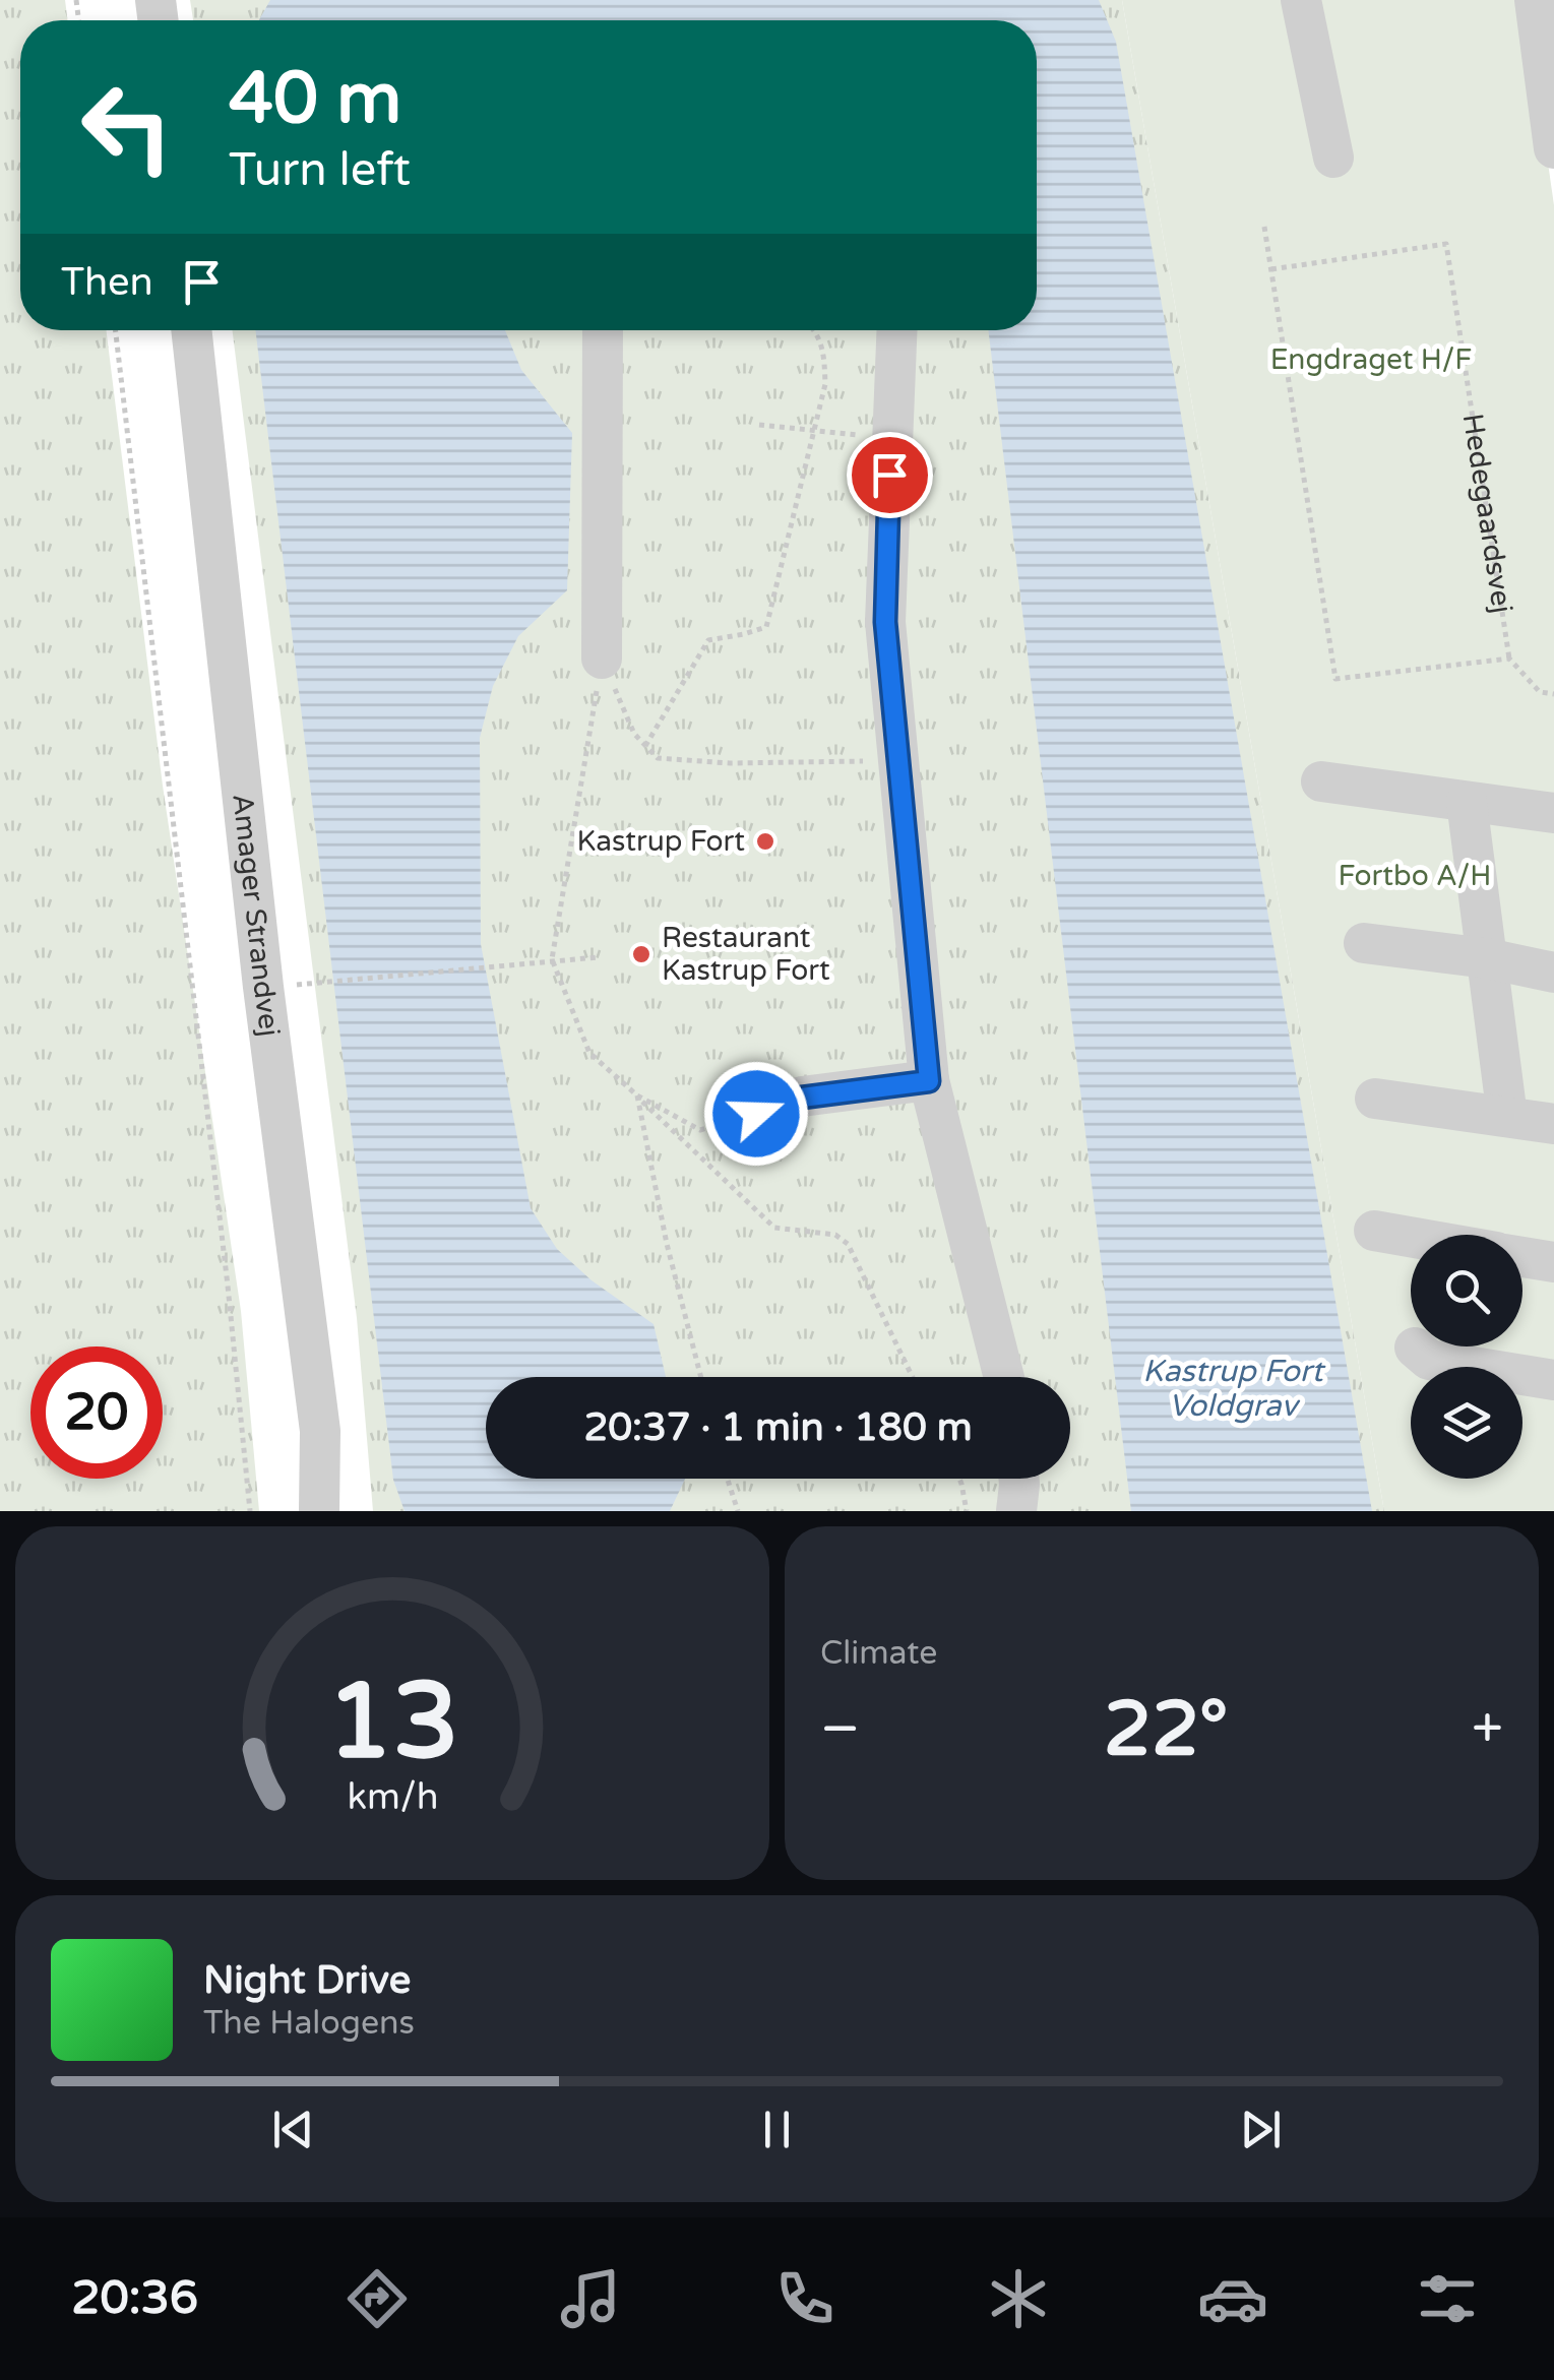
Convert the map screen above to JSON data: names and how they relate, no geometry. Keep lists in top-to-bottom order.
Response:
{
  "streets": {
    "street": ["Amager Strandvej"],
    "path": ["Hedegaardsvej"]
  },
  "water": ["Kastrup Fort Voldgrav"],
  "parks": ["Engdraget H/F", "Fortbo A/H"],
  "places": ["Kastrup Fort", "Restaurant Kastrup Fort"],
  "page": {
    "turn": ["40 m", "Turn left"],
    "then": "Then",
    "limit": "20",
    "trip": "20:37 · 1 min · 180 m",
    "tile": "Climate",
    "heat": ["−", "22°", "+"],
    "song": ["Night Drive", "The Halogens"],
    "tabs": "20:36",
    "gauge": ["13", "km/h"]
  }
}
